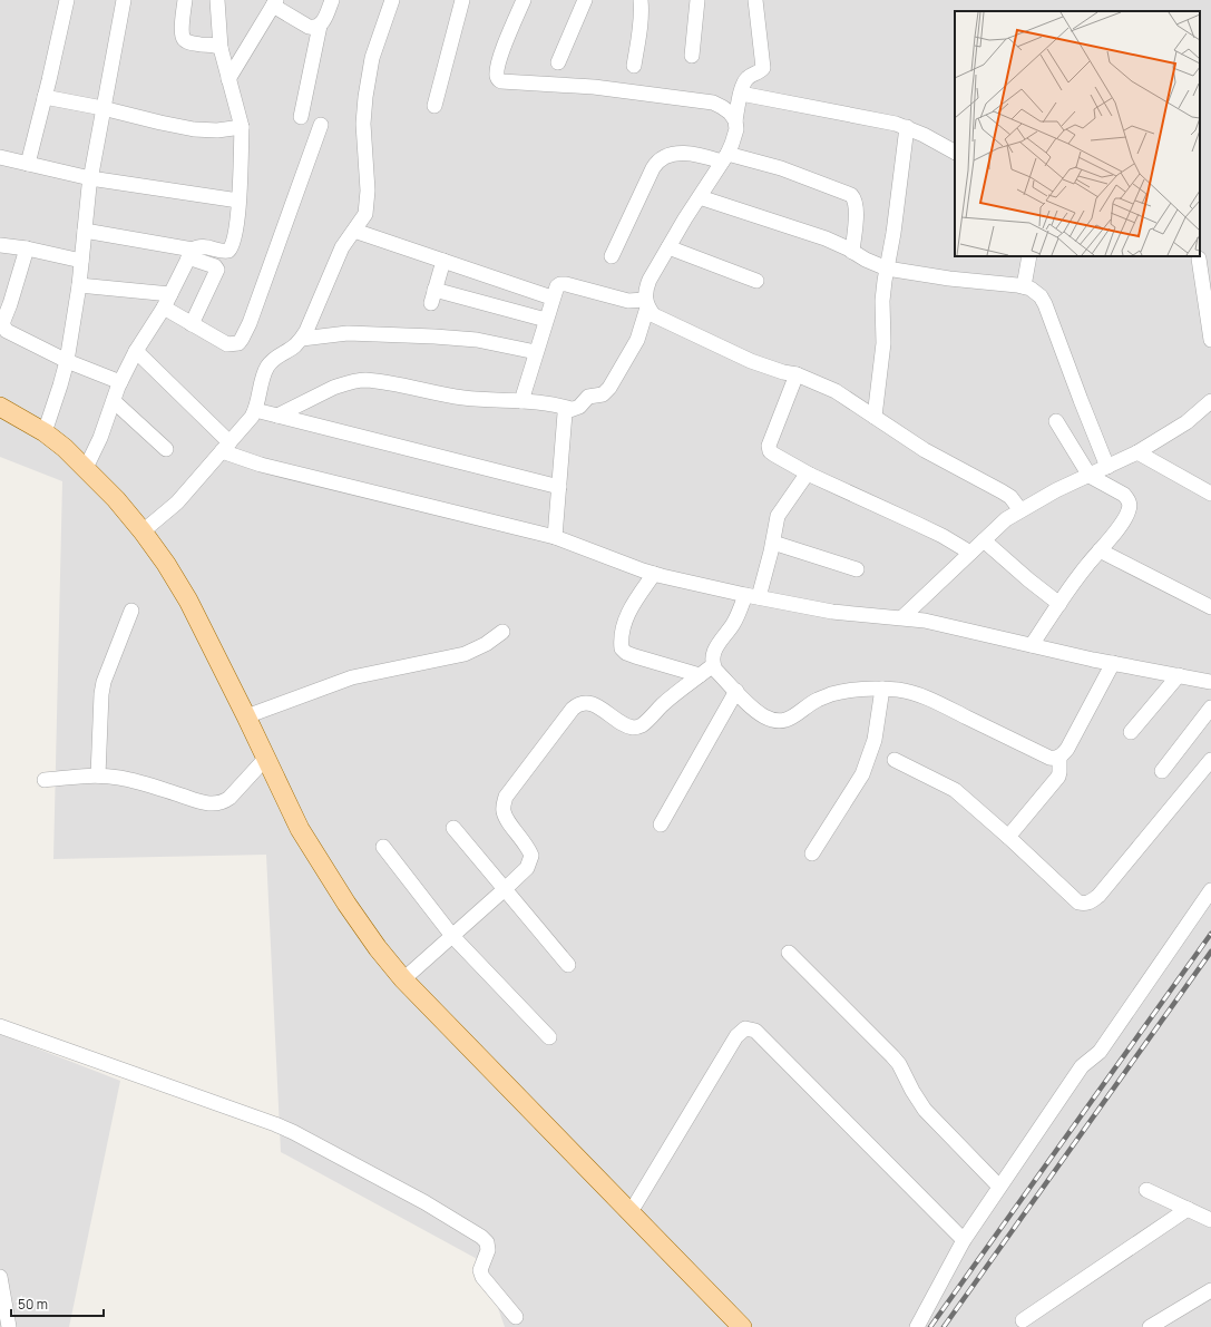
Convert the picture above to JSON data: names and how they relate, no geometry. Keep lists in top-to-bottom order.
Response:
{
  "scale_bar": "50 m"
}
